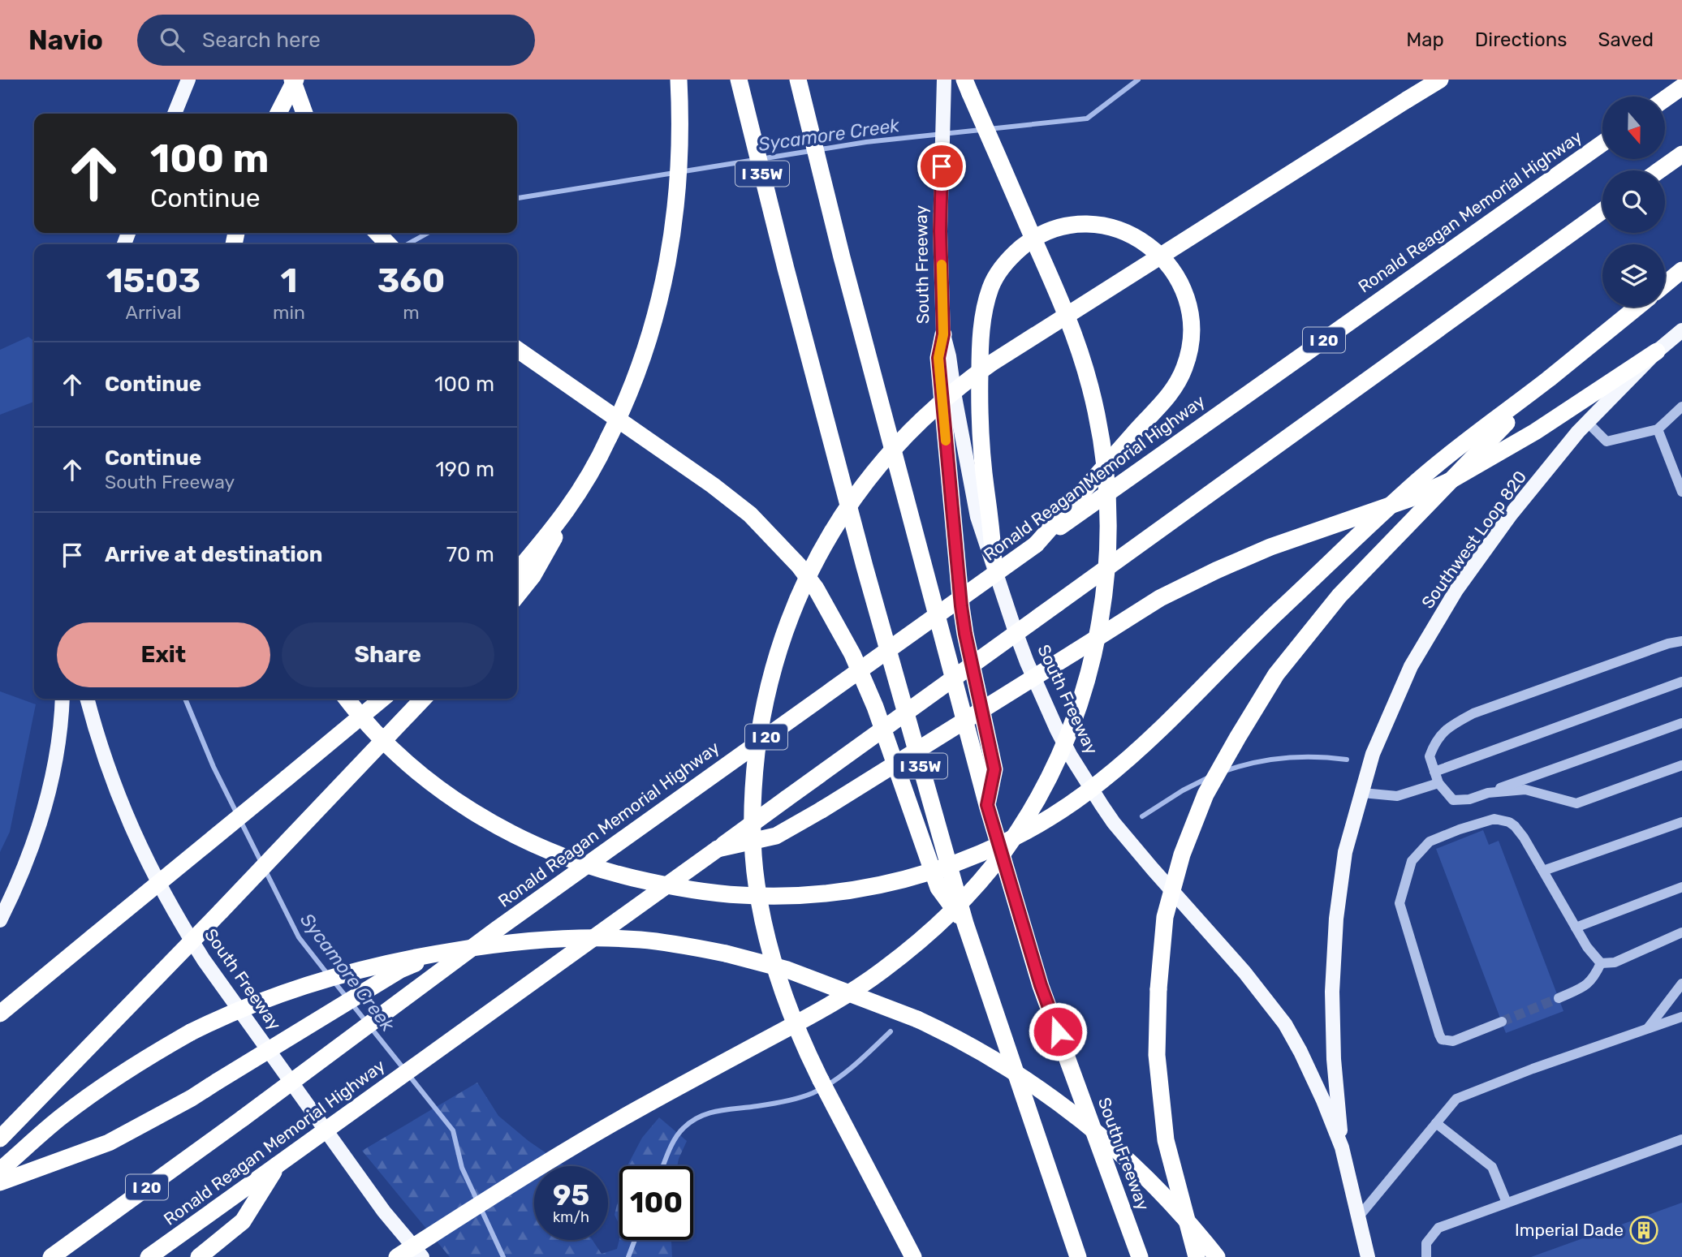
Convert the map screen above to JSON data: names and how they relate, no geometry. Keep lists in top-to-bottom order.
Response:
{
  "streets": {
    "highway": [
      "I 35W",
      "Ronald Reagan Memorial Highway",
      "South Freeway",
      "I 20"
    ],
    "main road": ["Southwest Loop 820"]
  },
  "crossings": [
    ["South Freeway", "Southwest Loop 820"]
  ],
  "water": ["Sycamore Creek"],
  "places": {
    "building": ["Imperial Dade"]
  },
  "north": "bottom",
  "page": {
    "header": "Navio",
    "search": "Search here",
    "nav": ["Map", "Directions", "Saved"],
    "turn": ["100 m", "Continue"],
    "eta": [
      "15:03",
      "Arrival",
      "1",
      "min",
      "360",
      "m"
    ],
    "list": [
      {
        "name": "Continue",
        "value": "100 m"
      },
      {
        "name": "Continue",
        "note": "South Freeway",
        "value": "190 m"
      },
      {
        "name": "Arrive at destination",
        "value": "70 m"
      }
    ],
    "buttons": ["Exit", "Share"],
    "speed": "95 km/h",
    "limit": "100"
  }
}
